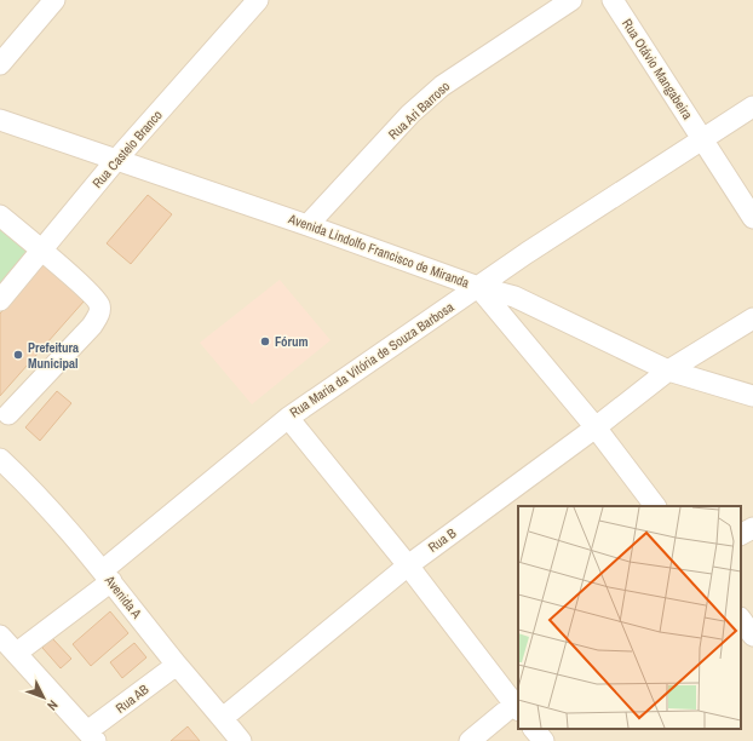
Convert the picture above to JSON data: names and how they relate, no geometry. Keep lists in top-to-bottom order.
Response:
{
  "streets": {
    "street": [
      "Rua Otávio Mangabeira",
      "Rua Ari Barroso",
      "Rua Castelo Branco",
      "Avenida Lindolfo Francisco de Miranda",
      "Rua Maria da Vitória de Souza Barbosa",
      "Rua B",
      "Avenida A",
      "Rua AB"
    ]
  },
  "crossings": [
    ["Rua Otávio Mangabeira", "Rua Maria da Vitória de Souza Barbosa"],
    ["Rua Ari Barroso", "Avenida Lindolfo Francisco de Miranda"],
    ["Rua Castelo Branco", "Avenida Lindolfo Francisco de Miranda"],
    ["Avenida Lindolfo Francisco de Miranda", "Rua Maria da Vitória de Souza Barbosa"],
    ["Avenida Lindolfo Francisco de Miranda", "Rua B"],
    ["Rua Maria da Vitória de Souza Barbosa", "Avenida A"],
    ["Rua B", "Avenida A"],
    ["Avenida A", "Rua AB"]
  ],
  "places": ["Fórum", "Prefeitura Municipal"],
  "north": "bottom right"
}
